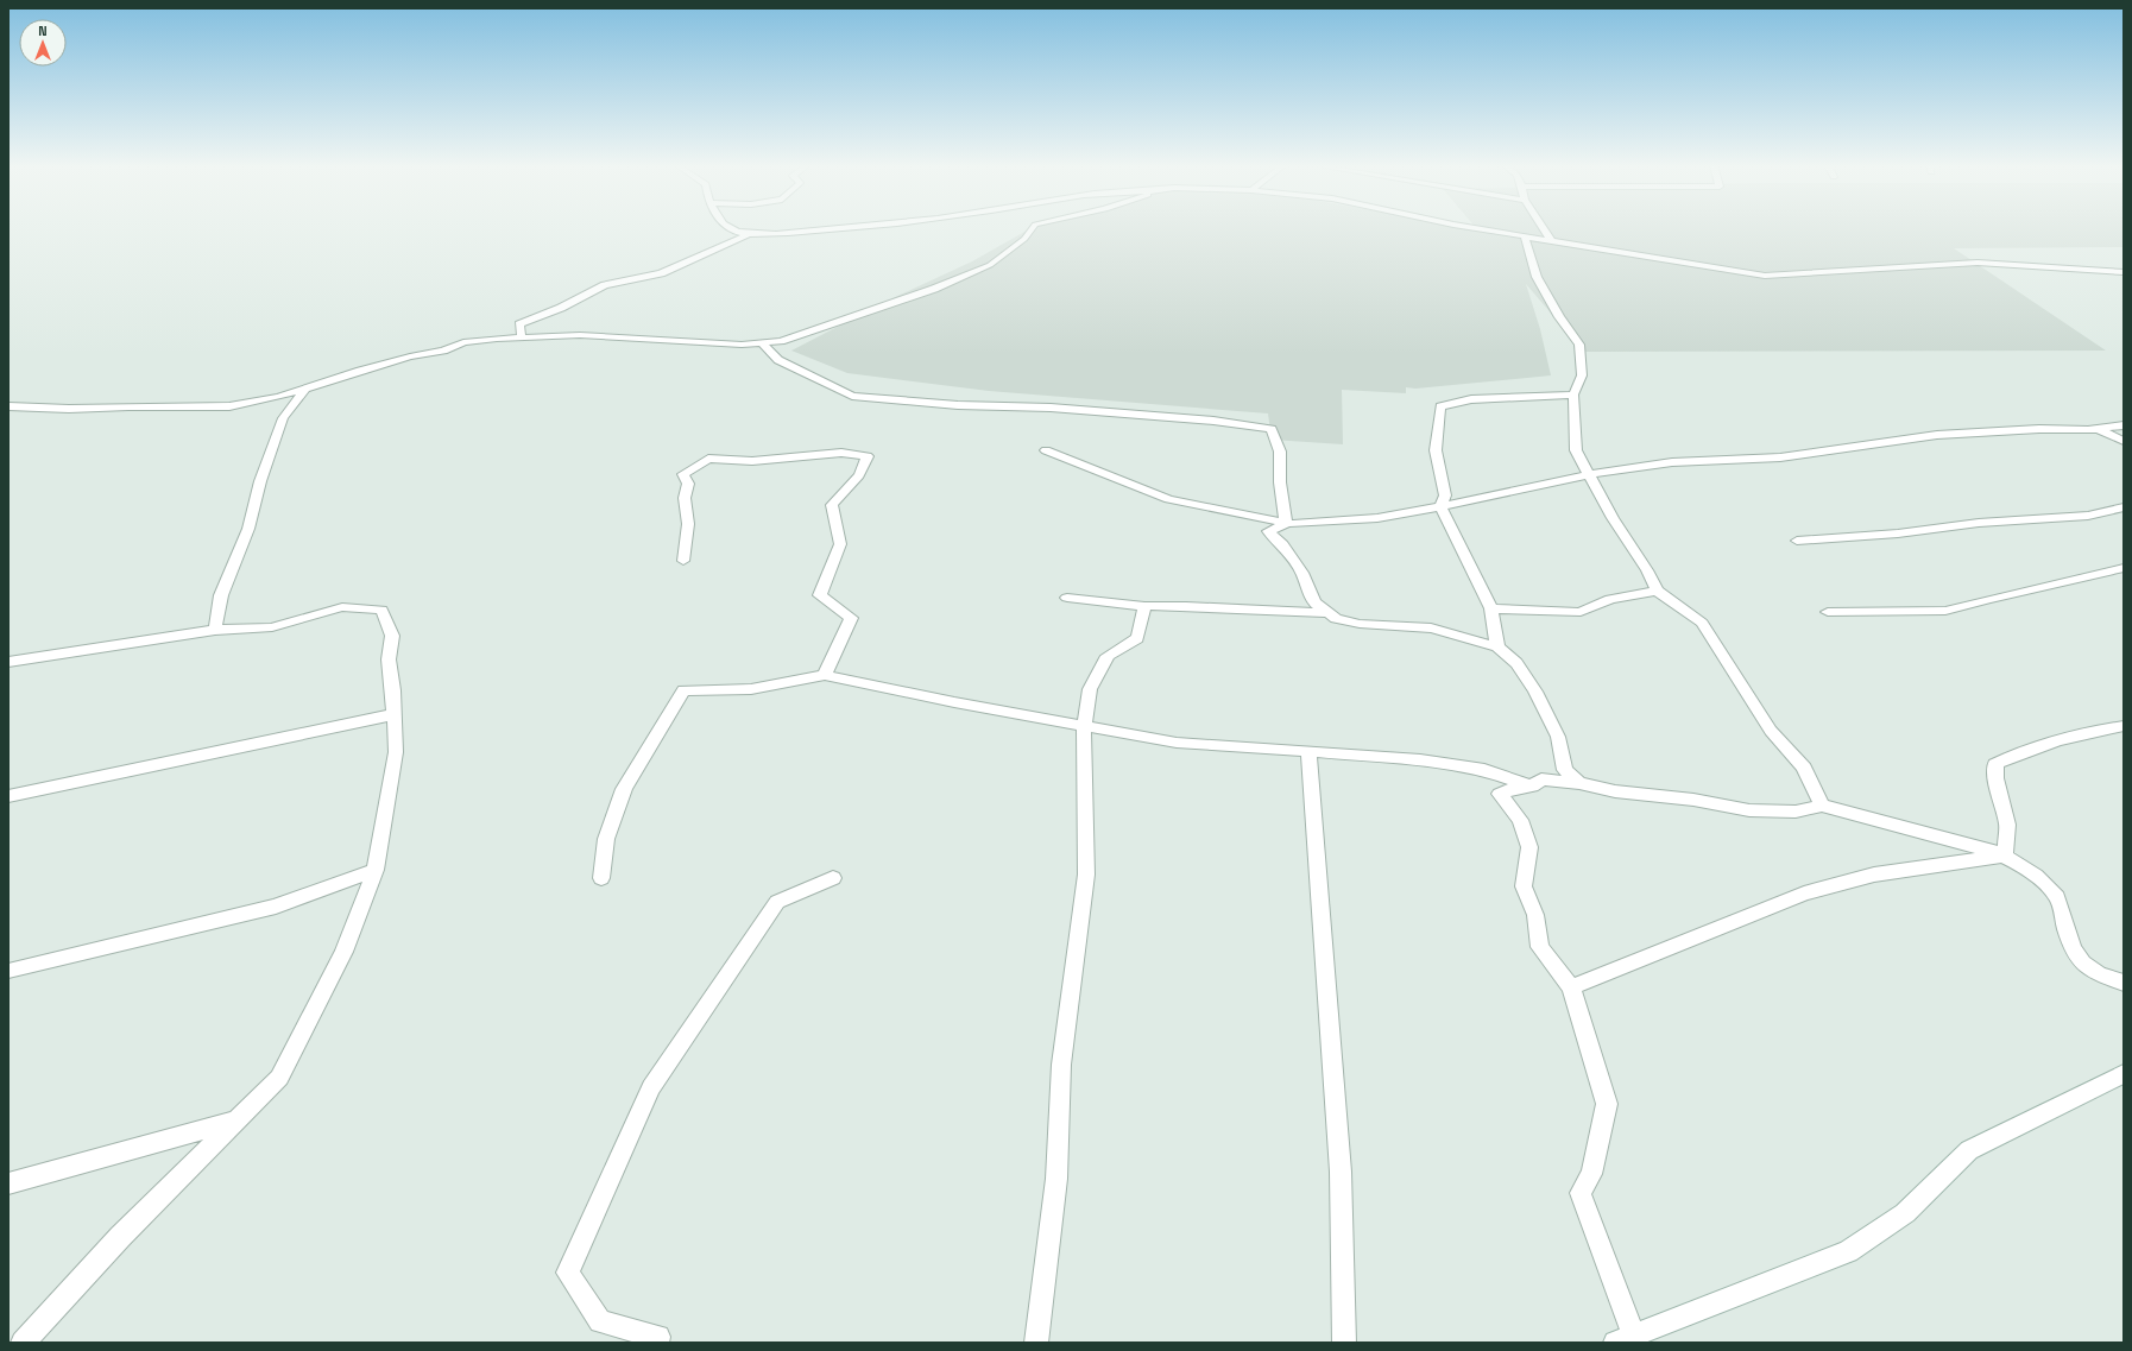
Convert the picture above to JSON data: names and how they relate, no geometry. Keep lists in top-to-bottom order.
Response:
{
  "north": "top"
}
